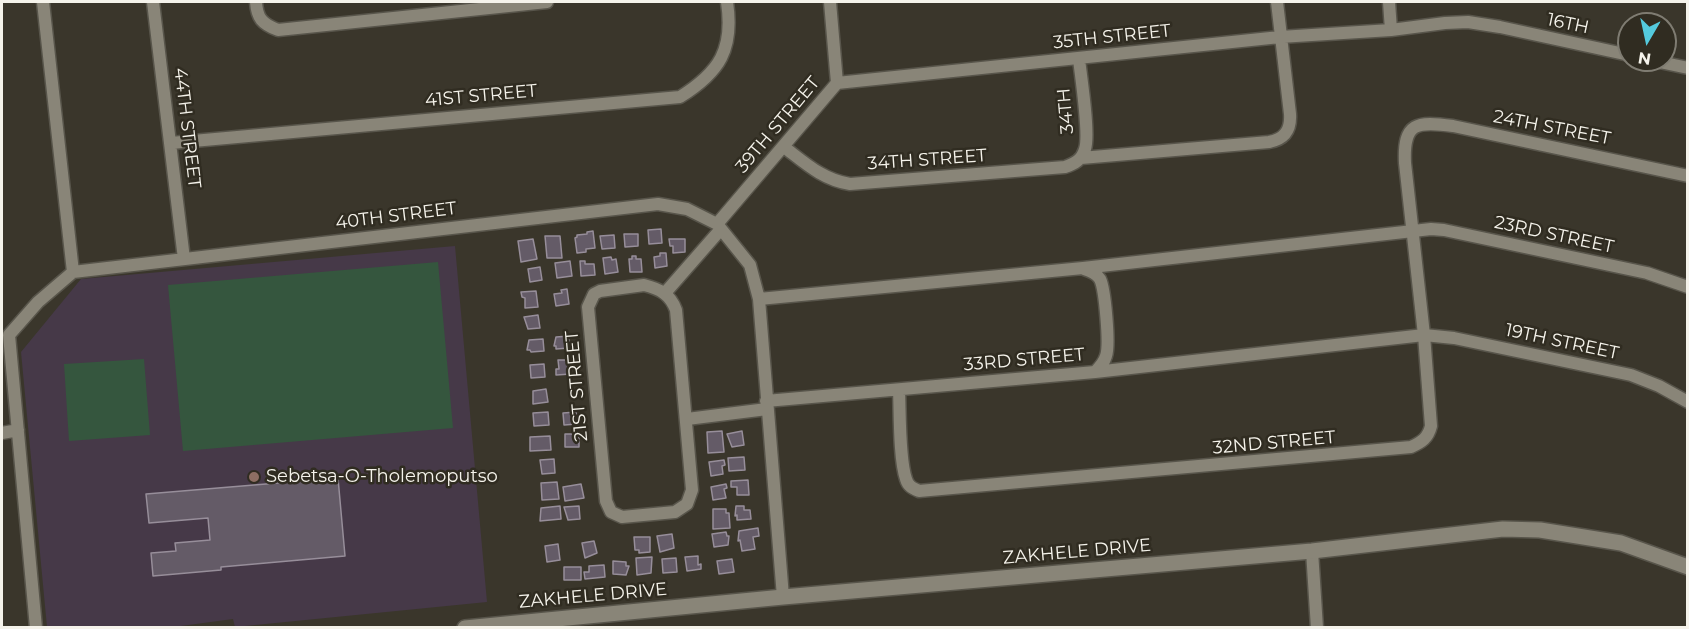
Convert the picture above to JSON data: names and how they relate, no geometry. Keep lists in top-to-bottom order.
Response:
{
  "streets": {
    "street": [
      "16TH",
      "35TH STREET",
      "41ST STREET",
      "34TH",
      "39TH STREET",
      "44TH STREET",
      "24TH STREET",
      "34TH STREET",
      "40TH STREET",
      "23RD STREET",
      "19TH STREET",
      "33RD STREET",
      "21ST STREET",
      "32ND STREET",
      "ZAKHELE DRIVE"
    ]
  },
  "crossings": [
    ["16TH", "35TH STREET"],
    ["35TH STREET", "34TH"],
    ["35TH STREET", "39TH STREET"],
    ["35TH STREET", "34TH STREET"],
    ["41ST STREET", "44TH STREET"],
    ["34TH", "34TH STREET"],
    ["39TH STREET", "34TH STREET"],
    ["39TH STREET", "40TH STREET"],
    ["39TH STREET", "21ST STREET"],
    ["44TH STREET", "40TH STREET"],
    ["24TH STREET", "32ND STREET"],
    ["40TH STREET", "33RD STREET"],
    ["40TH STREET", "ZAKHELE DRIVE"],
    ["23RD STREET", "33RD STREET"],
    ["23RD STREET", "32ND STREET"],
    ["19TH STREET", "33RD STREET"],
    ["19TH STREET", "32ND STREET"],
    ["33RD STREET", "21ST STREET"],
    ["33RD STREET", "32ND STREET"]
  ],
  "places": ["Sebetsa-O-Tholemoputso"],
  "north": "bottom"
}
